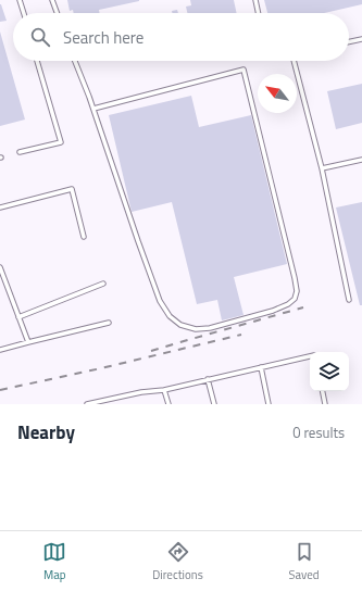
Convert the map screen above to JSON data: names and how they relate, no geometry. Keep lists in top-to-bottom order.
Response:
{
  "north": "top left",
  "page": {
    "search": "Search here",
    "heading": ["Nearby", "0 results"],
    "nav": ["Map", "Directions", "Saved"]
  }
}
